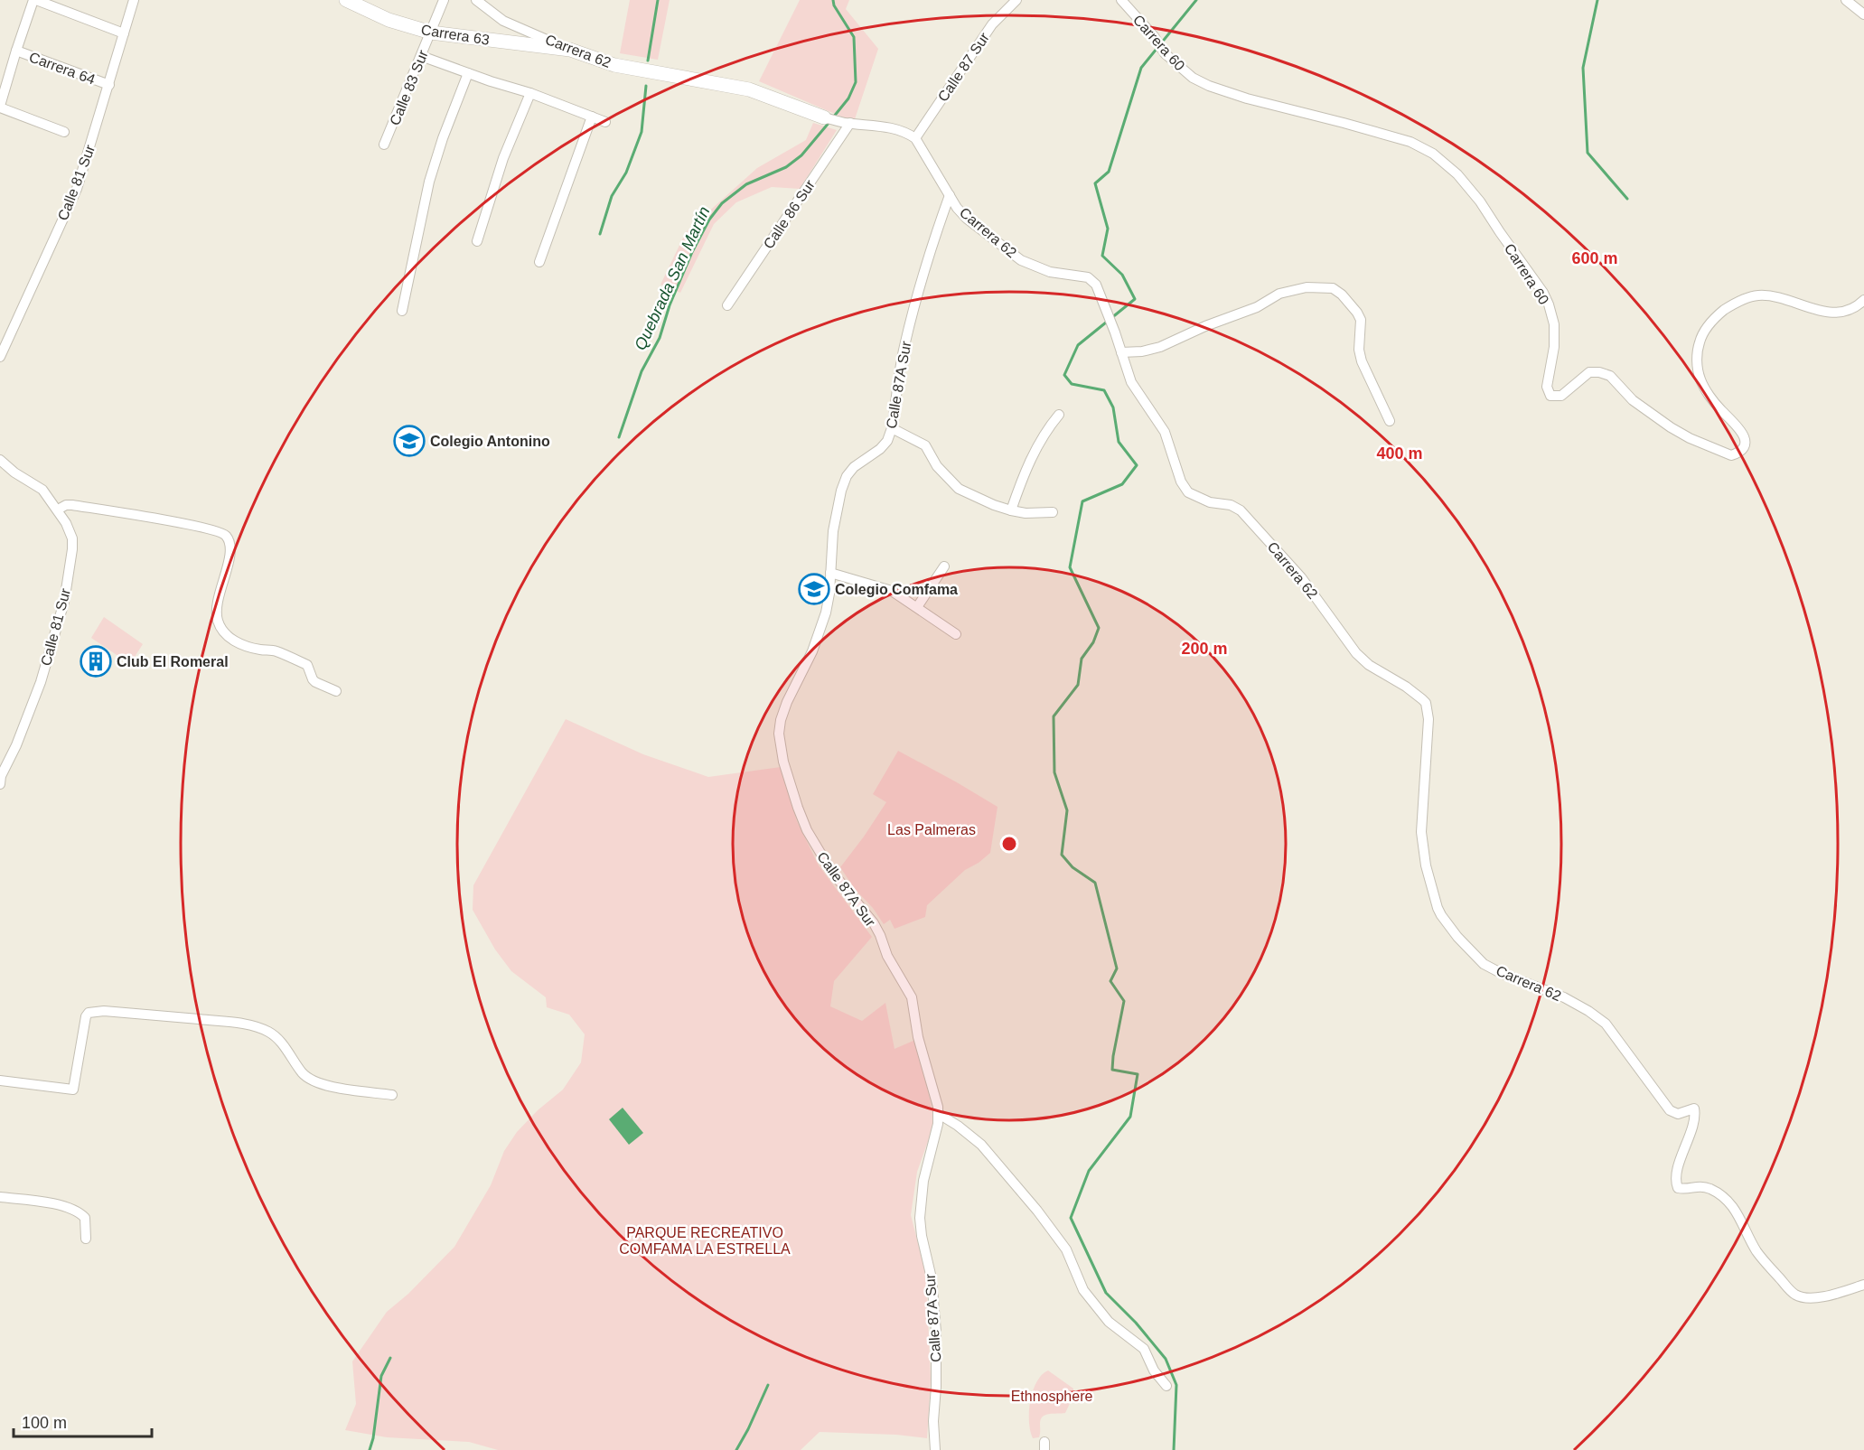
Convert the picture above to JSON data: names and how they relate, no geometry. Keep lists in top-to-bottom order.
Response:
{
  "streets": {
    "street": [
      "Carrera 63",
      "Carrera 60",
      "Carrera 62",
      "Calle 87 Sur",
      "Carrera 64",
      "Calle 83 Sur",
      "Calle 81 Sur",
      "Calle 86 Sur",
      "Calle 87A Sur"
    ]
  },
  "crossings": [
    ["Carrera 63", "Carrera 62"],
    ["Carrera 63", "Calle 83 Sur"],
    ["Carrera 62", "Calle 87 Sur"],
    ["Carrera 62", "Calle 86 Sur"],
    ["Carrera 62", "Calle 87A Sur"],
    ["Carrera 64", "Calle 81 Sur"]
  ],
  "water": ["Quebrada San Martín"],
  "parks": ["Las Palmeras", "PARQUE RECREATIVO COMFAMA LA ESTRELLA", "Ethnosphere"],
  "places": {
    "school or university": ["Colegio Antonino", "Colegio Comfama"],
    "building": ["Club El Romeral"]
  },
  "scale_bar": "100 m",
  "rings": ["600 m", "400 m", "200 m"]
}
